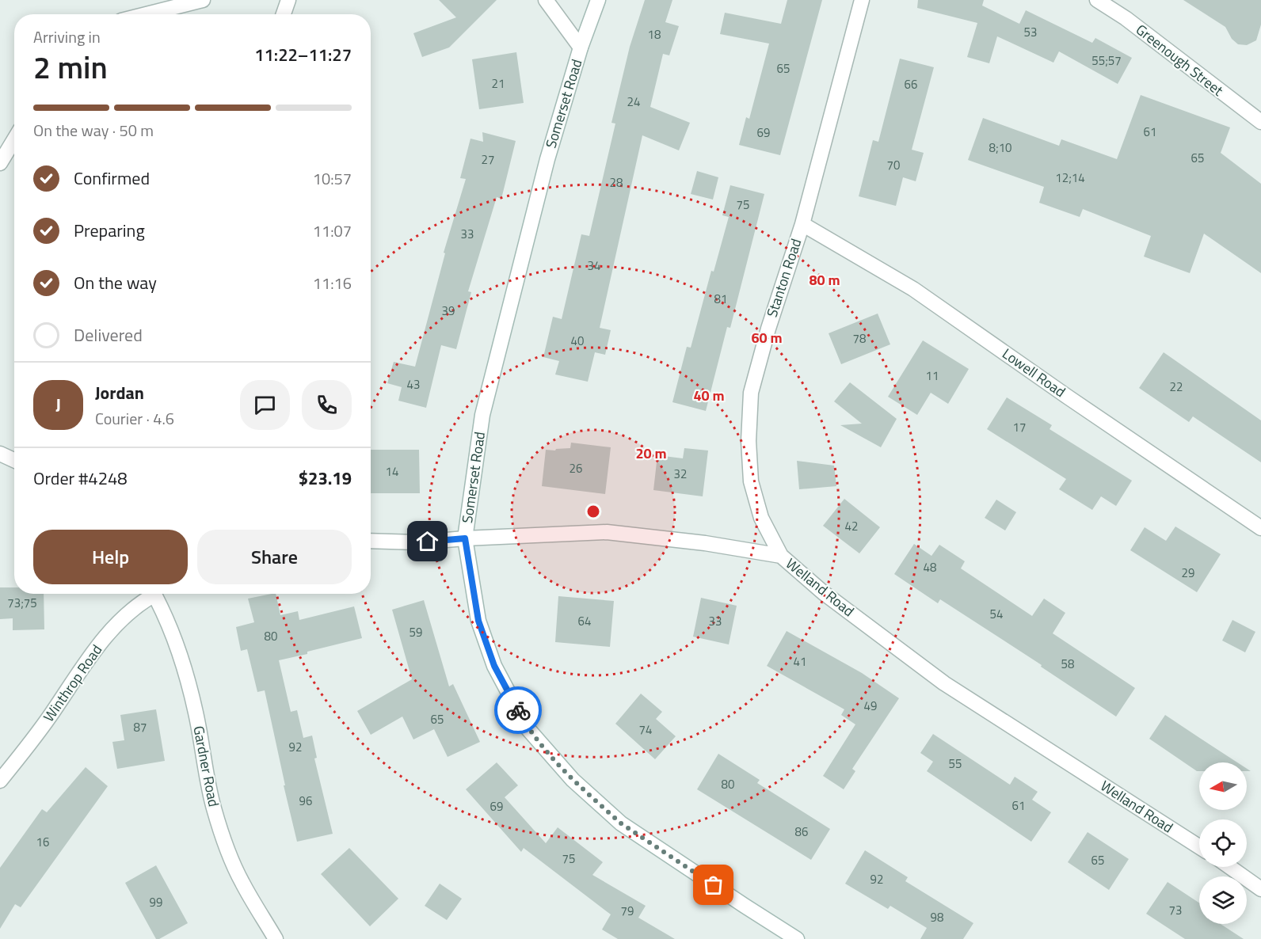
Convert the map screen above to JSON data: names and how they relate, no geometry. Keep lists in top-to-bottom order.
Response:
{
  "streets": {
    "street": [
      "Greenough Street",
      "Somerset Road",
      "Stanton Road",
      "Lowell Road",
      "Welland Road",
      "Winthrop Road",
      "Gardner Road"
    ]
  },
  "crossings": [
    ["Somerset Road", "Welland Road"],
    ["Stanton Road", "Lowell Road"],
    ["Stanton Road", "Welland Road"]
  ],
  "house_numbers": [
    "53",
    "18",
    "55;57",
    "65",
    "21",
    "66",
    "24",
    "61",
    "69",
    "8;10",
    "65",
    "27",
    "70",
    "12;14",
    "28",
    "75",
    "33",
    "34",
    "81",
    "39",
    "78",
    "40",
    "11",
    "43",
    "22",
    "17",
    "26",
    "14",
    "32",
    "42",
    "48",
    "29",
    "73;75",
    "54",
    "64",
    "33",
    "59",
    "80",
    "41",
    "58",
    "49",
    "65",
    "87",
    "74",
    "92",
    "55",
    "80",
    "96",
    "61",
    "69",
    "86",
    "16",
    "75",
    "65",
    "92",
    "99",
    "73",
    "79",
    "98"
  ],
  "north": "left",
  "page": {
    "heading": ["2 min", "Arriving in", "11:22–11:27"],
    "panel": [
      "Jordan",
      "Courier · 4.6",
      "Order #4248",
      "$23.19"
    ],
    "bar": "On the way · 50 m",
    "list": [
      ["Confirmed", "10:57"],
      ["Preparing", "11:07"],
      ["On the way", "11:16"],
      "Delivered"
    ],
    "round": "J",
    "buttons": ["Help", "Share"]
  },
  "rings": [
    "80 m",
    "60 m",
    "40 m",
    "20 m"
  ]
}
